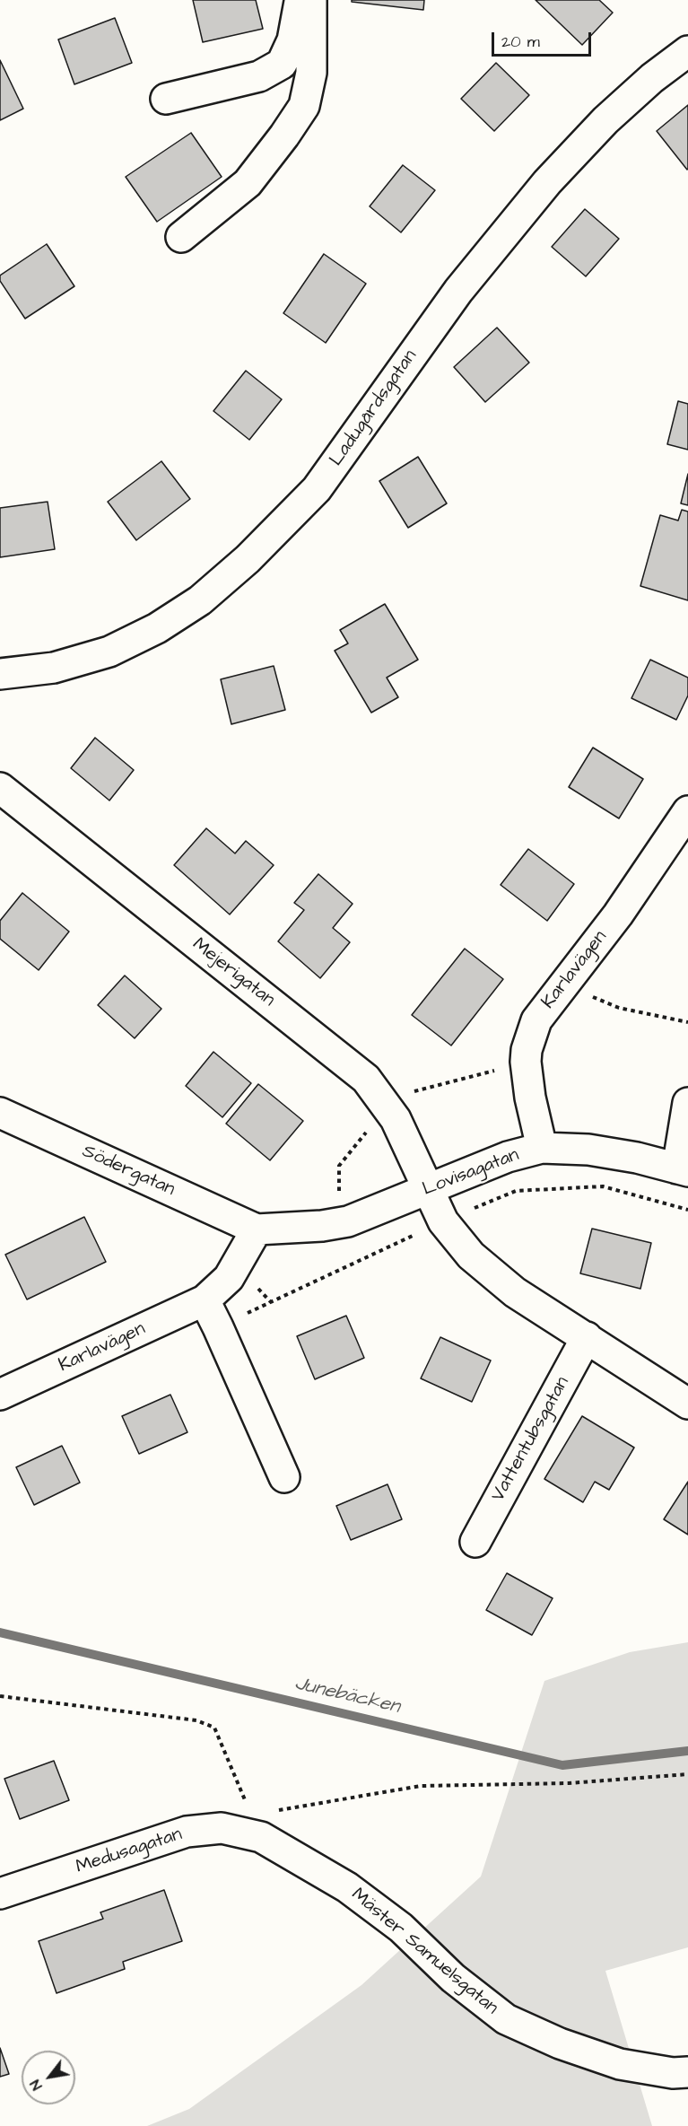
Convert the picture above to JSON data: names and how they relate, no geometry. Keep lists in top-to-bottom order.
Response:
{
  "streets": {
    "street": [
      "Ladugårdsgatan",
      "Karlavägen",
      "Mejerigatan",
      "Södergatan",
      "Lovisagatan",
      "Vattentubsgatan",
      "Medusagatan",
      "Mäster Samuelsgatan"
    ]
  },
  "crossings": [
    ["Karlavägen", "Södergatan"],
    ["Karlavägen", "Lovisagatan"],
    ["Mejerigatan", "Lovisagatan"],
    ["Södergatan", "Lovisagatan"],
    ["Medusagatan", "Mäster Samuelsgatan"]
  ],
  "water": ["Junebäcken"],
  "scale_bar": "20 m",
  "north": "bottom left"
}
